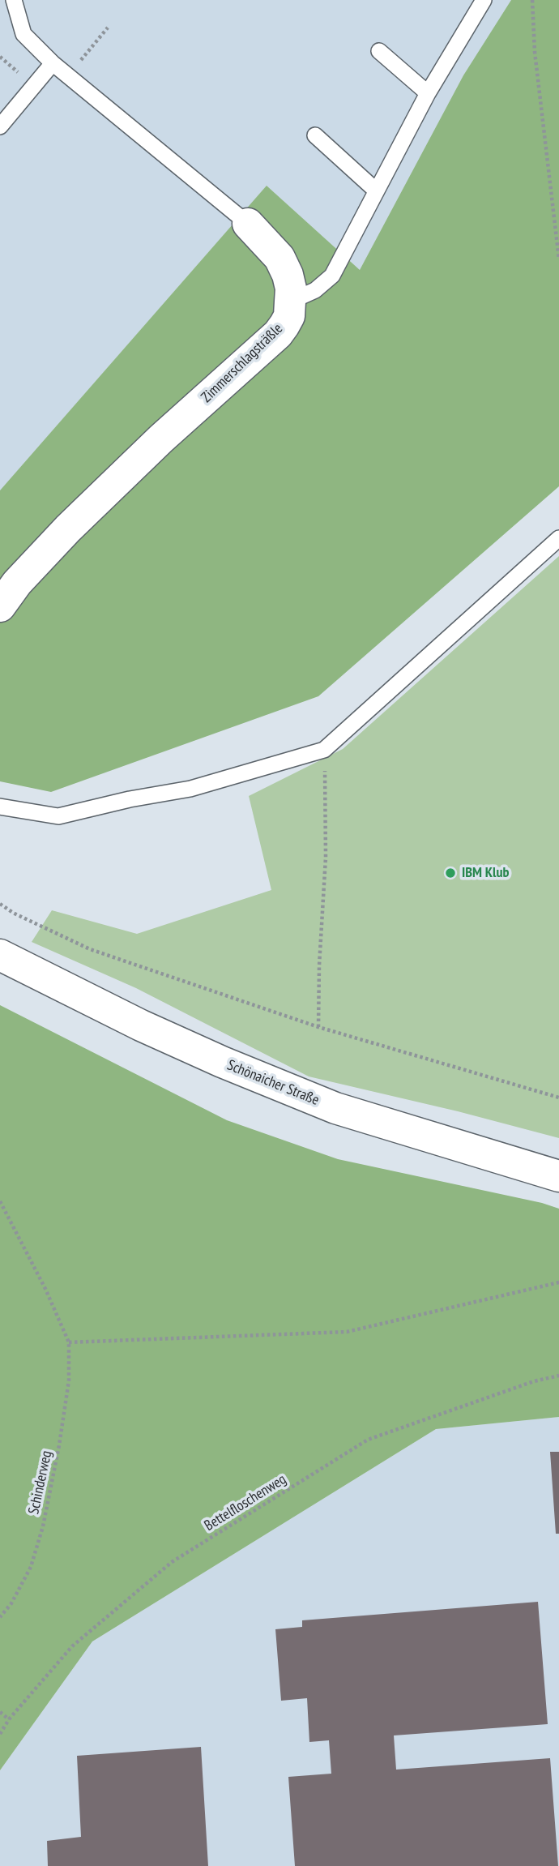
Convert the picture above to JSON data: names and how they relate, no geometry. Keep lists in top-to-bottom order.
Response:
{
  "streets": {
    "main road": ["Zimmerschlagsträßle", "Schönaicher Straße"],
    "path": ["Schinderweg", "Bettelfloschenweg"]
  },
  "places": ["IBM Klub"]
}
